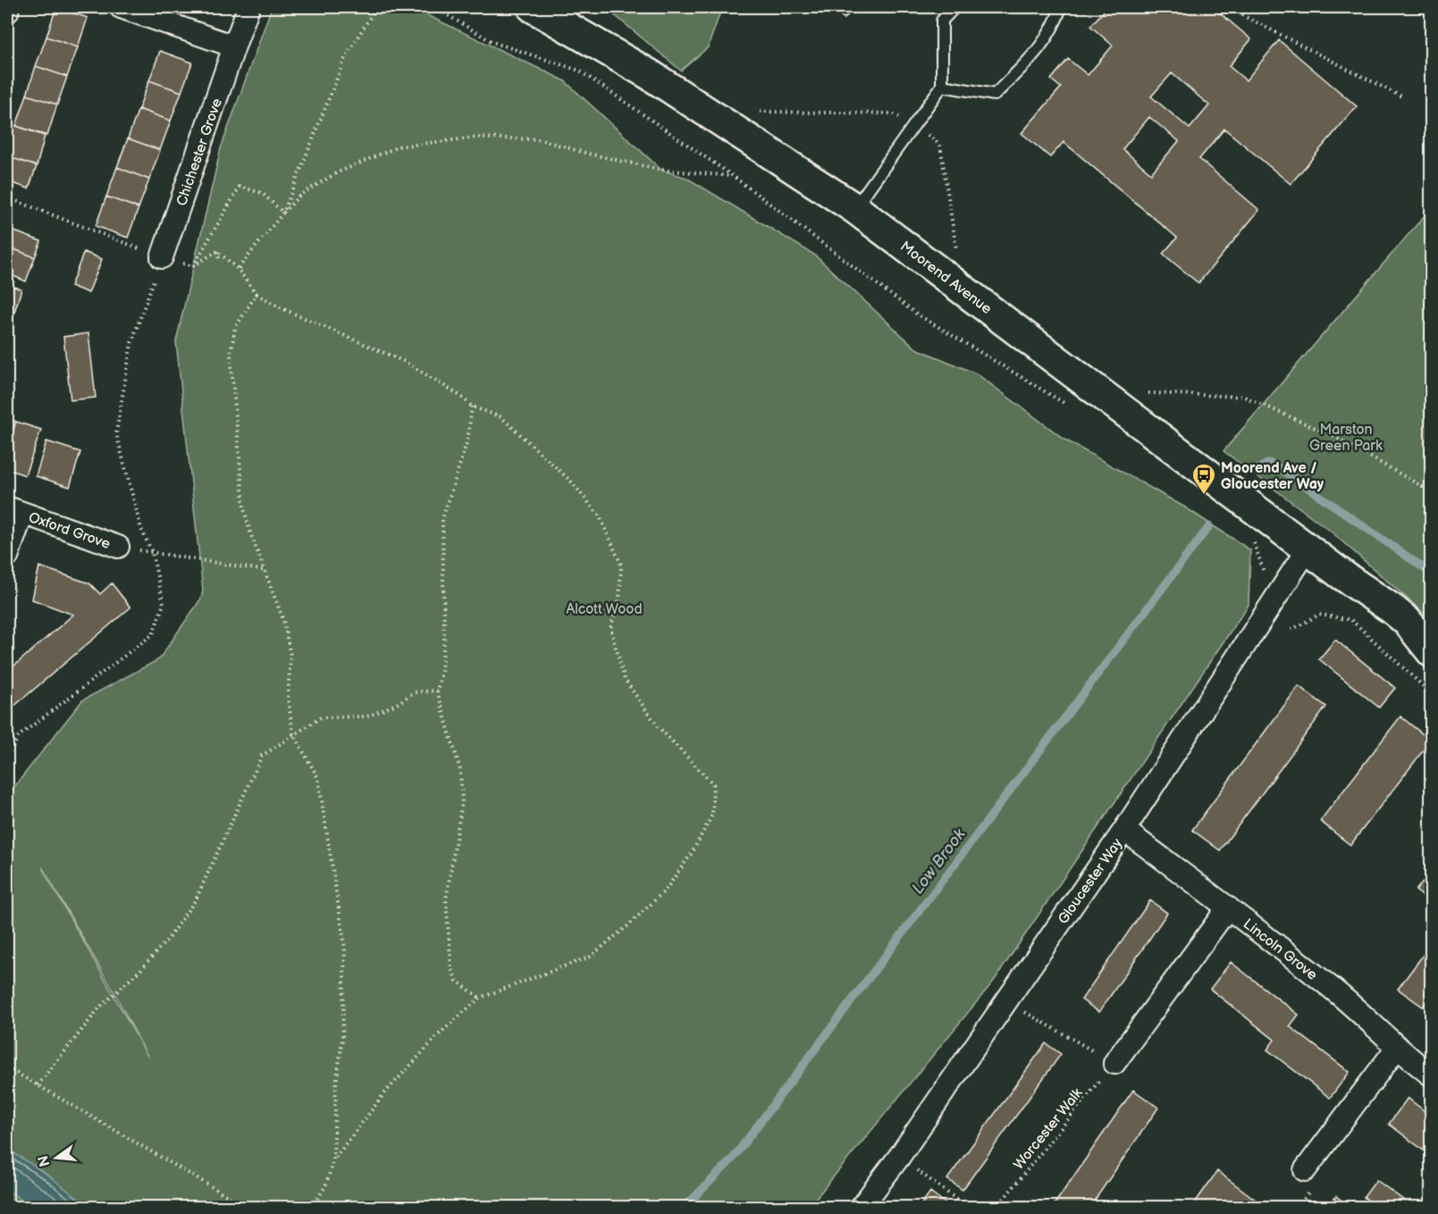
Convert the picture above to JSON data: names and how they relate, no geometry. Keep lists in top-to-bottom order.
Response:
{
  "streets": {
    "street": [
      "Chichester Grove",
      "Moorend Avenue",
      "Oxford Grove",
      "Gloucester Way",
      "Lincoln Grove"
    ],
    "path": ["Worcester Walk"]
  },
  "crossings": [
    ["Moorend Avenue", "Gloucester Way"],
    ["Gloucester Way", "Lincoln Grove"]
  ],
  "water": ["Low Brook"],
  "parks": ["Marston Green Park", "Alcott Wood"],
  "places": {
    "bus stop": ["Moorend Ave / Gloucester Way"]
  },
  "north": "left"
}
